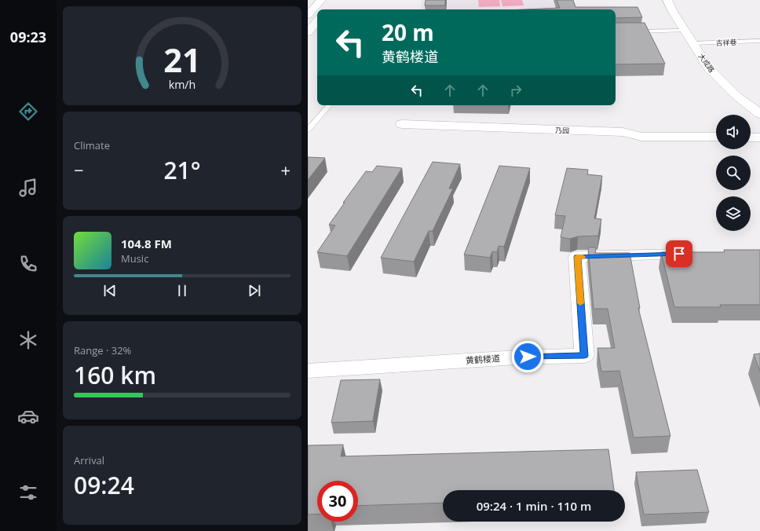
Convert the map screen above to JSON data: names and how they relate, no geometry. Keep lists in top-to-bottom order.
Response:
{
  "streets": {
    "main road": ["大成路", "乃园", "黄鹤楼道"],
    "lane": ["吉祥巷"]
  },
  "crossings": [
    ["吉祥巷", "大成路"]
  ],
  "page": {
    "tabs": "09:23",
    "turn": ["20 m", "黄鹤楼道"],
    "tile": [
      "Climate",
      ["Range · 32%", "160 km"],
      ["Arrival", "09:24"]
    ],
    "heat": ["−", "21°", "+"],
    "song": ["104.8 FM", "Music"],
    "limit": "30",
    "trip": "09:24 · 1 min · 110 m",
    "gauge": ["21", "km/h"]
  }
}
